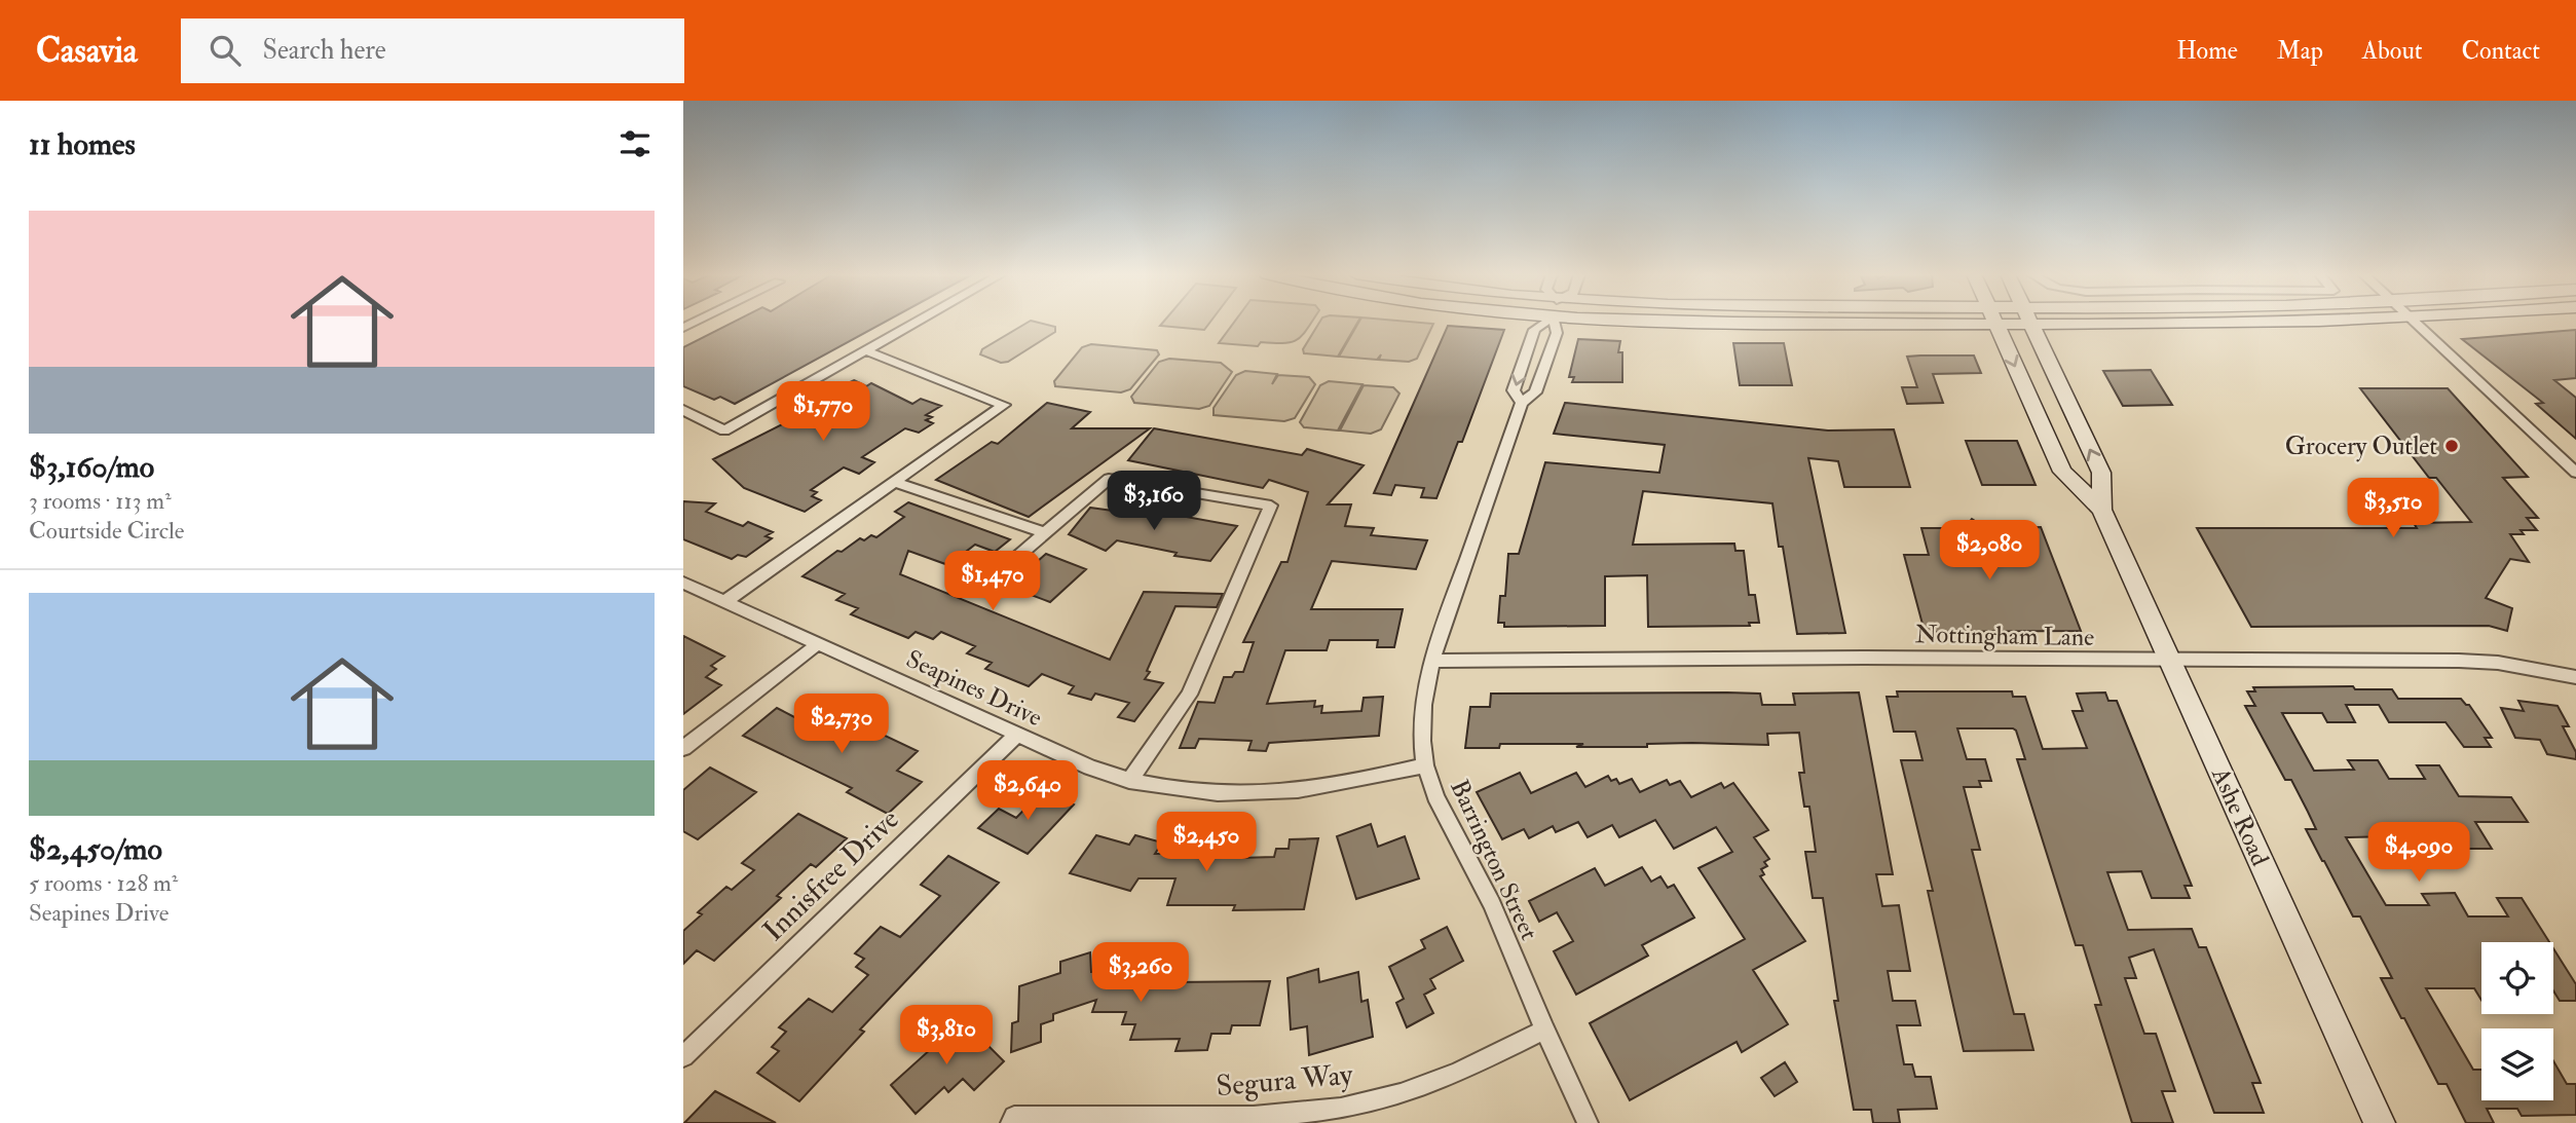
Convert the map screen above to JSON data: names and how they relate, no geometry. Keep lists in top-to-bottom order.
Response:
{
  "streets": {
    "main road": ["Ashe Road"],
    "street": [
      "Nottingham Lane",
      "Seapines Drive",
      "Barrington Street",
      "Innisfree Drive",
      "Segura Way"
    ]
  },
  "crossings": [
    ["Nottingham Lane", "Ashe Road"],
    ["Nottingham Lane", "Barrington Street"],
    ["Seapines Drive", "Barrington Street"],
    ["Seapines Drive", "Innisfree Drive"],
    ["Barrington Street", "Segura Way"]
  ],
  "places": ["Grocery Outlet"],
  "page": {
    "header": "Casavia",
    "search": "Search here",
    "nav": [
      "Home",
      "Map",
      "About",
      "Contact"
    ],
    "heading": "11 homes",
    "list": [
      {
        "name": "$3,160/mo",
        "note": "3 rooms · 113 m² · Courtside Circle"
      },
      {
        "name": "$2,450/mo",
        "note": "5 rooms · 128 m² · Seapines Drive"
      }
    ],
    "price": [
      "$1,770",
      "$3,160",
      "$3,510",
      "$2,080",
      "$1,470",
      "$2,730",
      "$2,640",
      "$2,450",
      "$4,090",
      "$3,260",
      "$3,810"
    ]
  }
}
